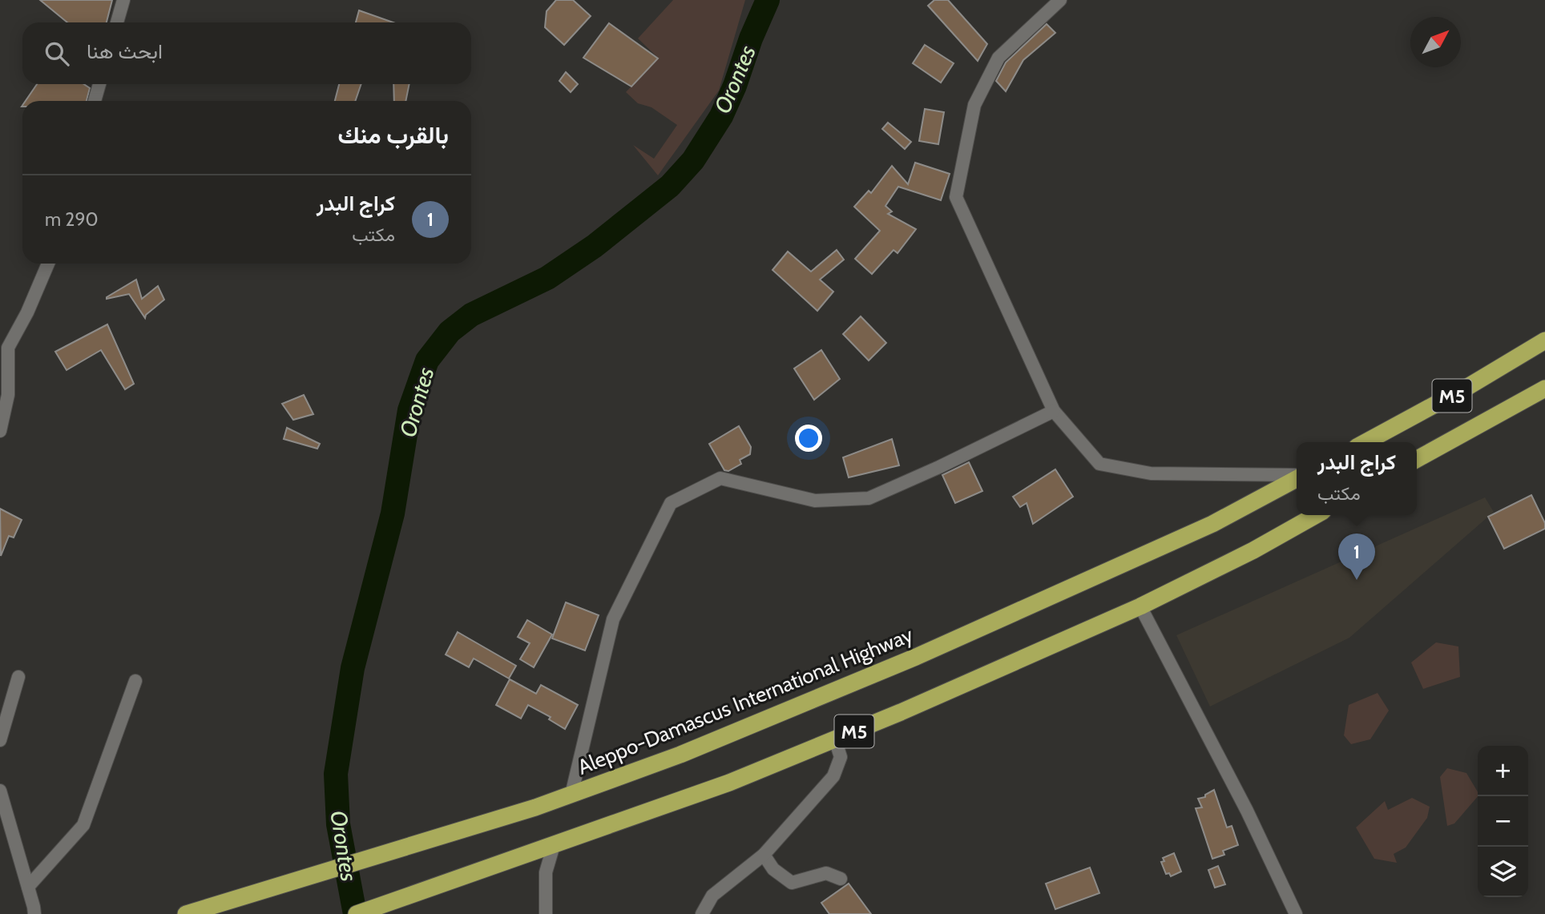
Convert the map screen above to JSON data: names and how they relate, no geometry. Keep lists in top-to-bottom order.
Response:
{
  "streets": {
    "highway": ["M5", "Aleppo-Damascus International Highway"]
  },
  "water": ["Orontes"],
  "north": "top right",
  "page": {
    "search": "ابحث هنا",
    "heading": "بالقرب منك",
    "list": [
      {
        "mark": "1",
        "name": "كراج البدر",
        "note": "مكتب",
        "value": "290 m"
      }
    ],
    "popup": ["كراج البدر", "مكتب"],
    "pins": "1",
    "map_buttons": ["+", "−"]
  }
}
